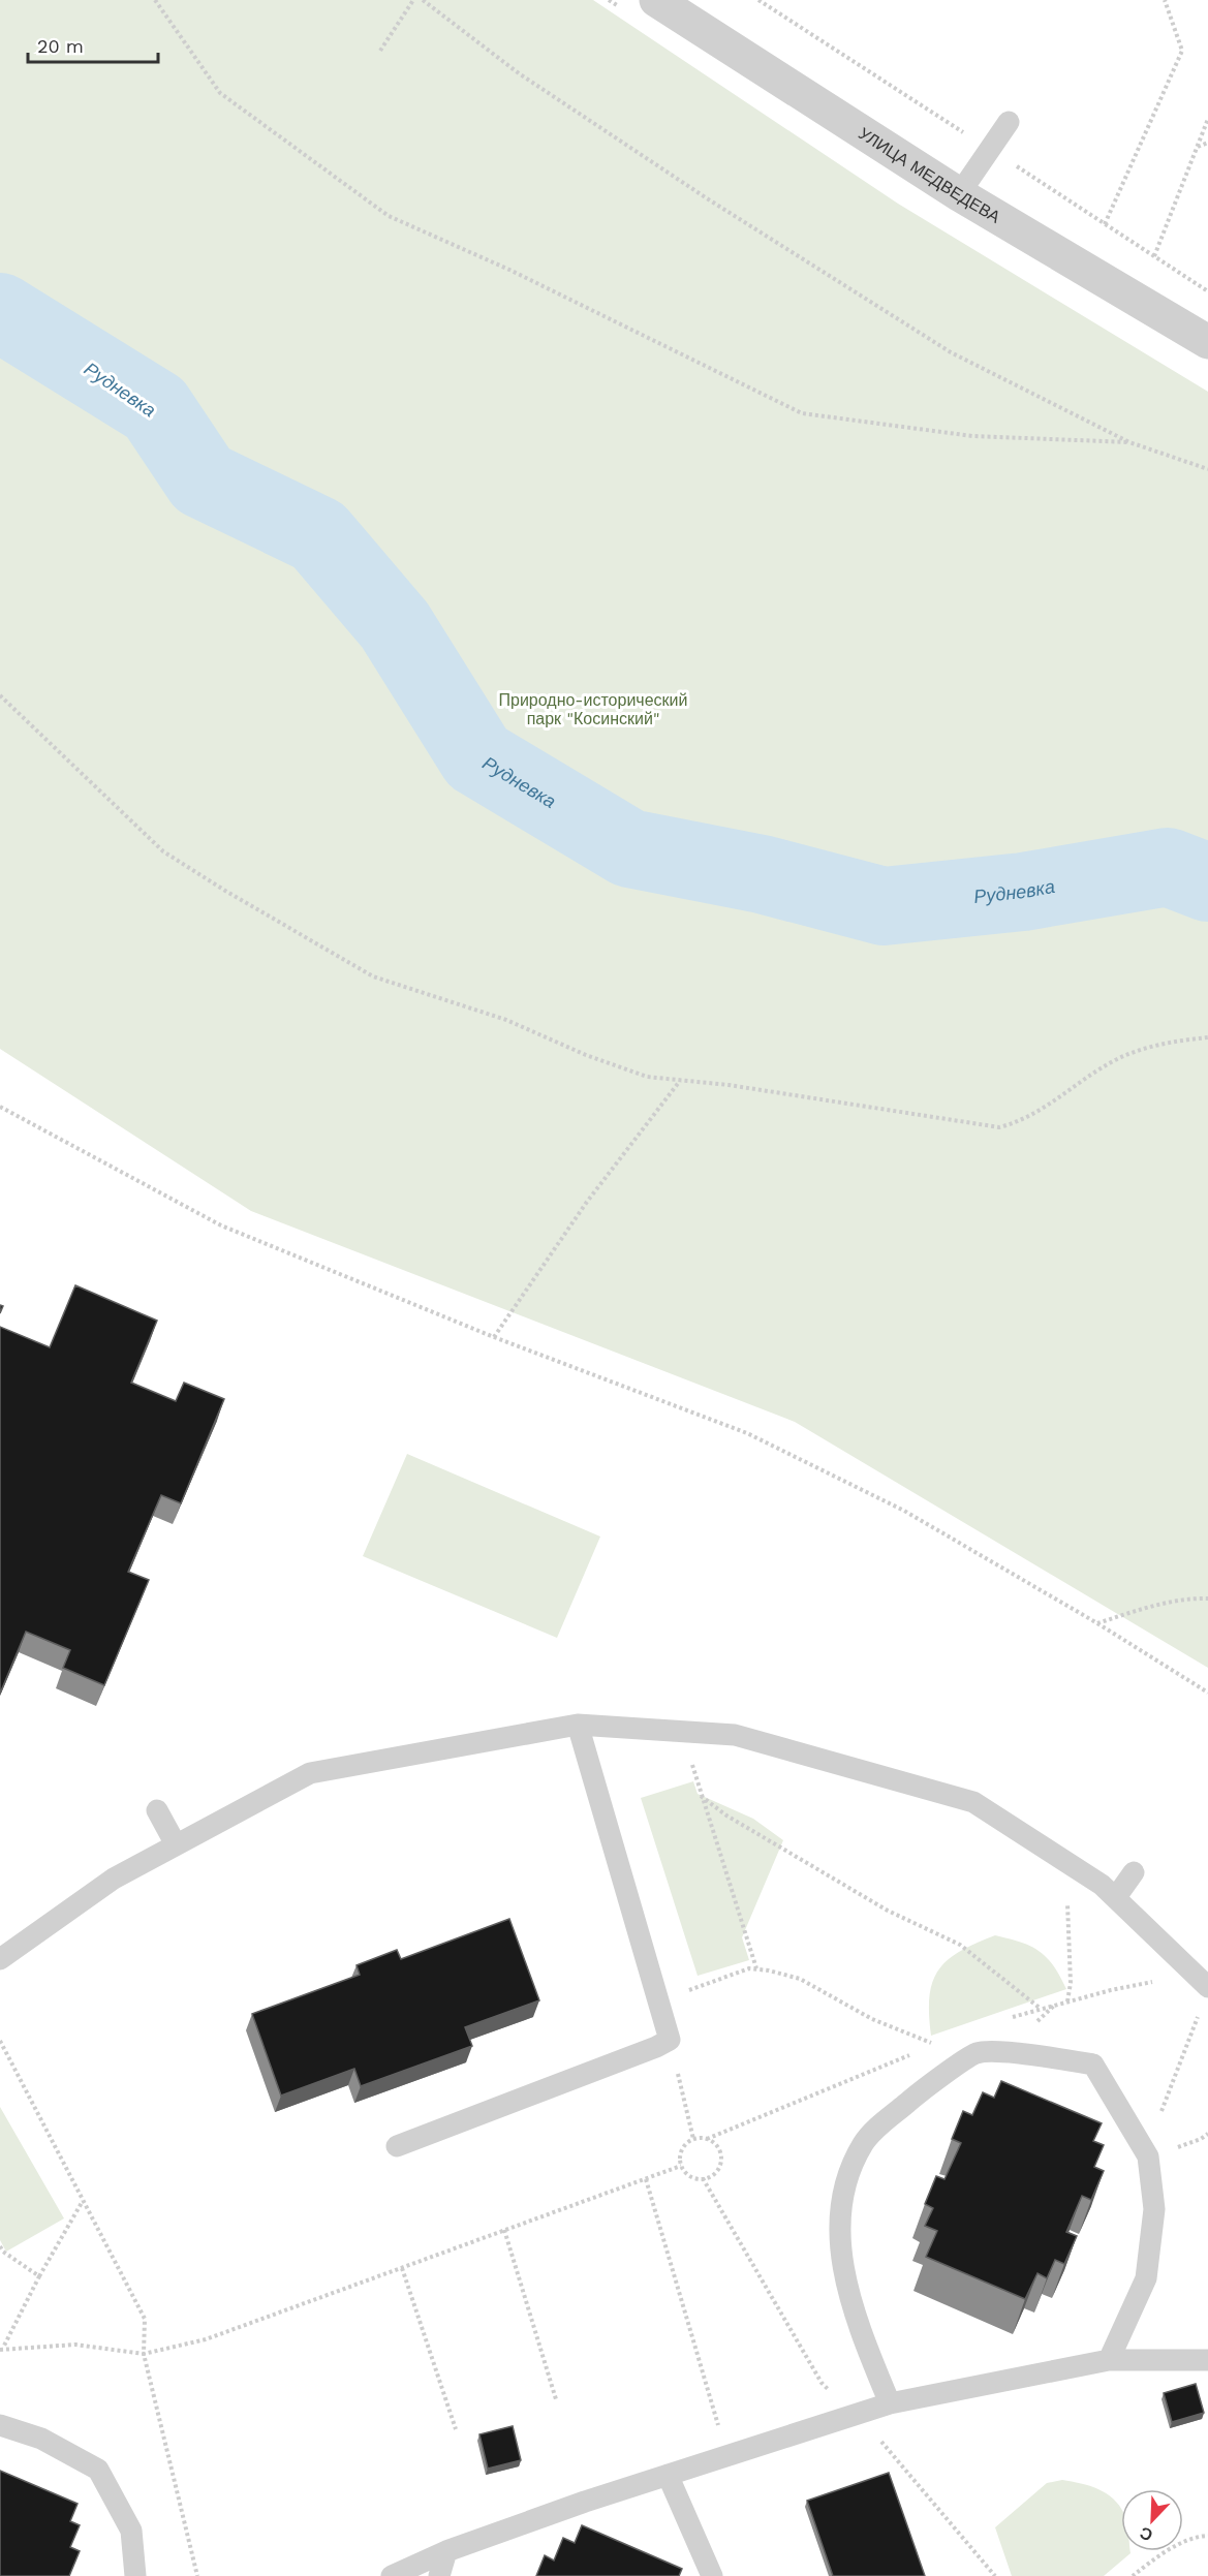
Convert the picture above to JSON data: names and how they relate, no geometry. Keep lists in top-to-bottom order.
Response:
{
  "streets": {
    "street": ["УЛИЦА МЕДВЕДЕВА"]
  },
  "water": ["Рудневка"],
  "parks": ["Природно-исторический парк \"Косинский\""],
  "scale_bar": "20 m",
  "north": "bottom left"
}
